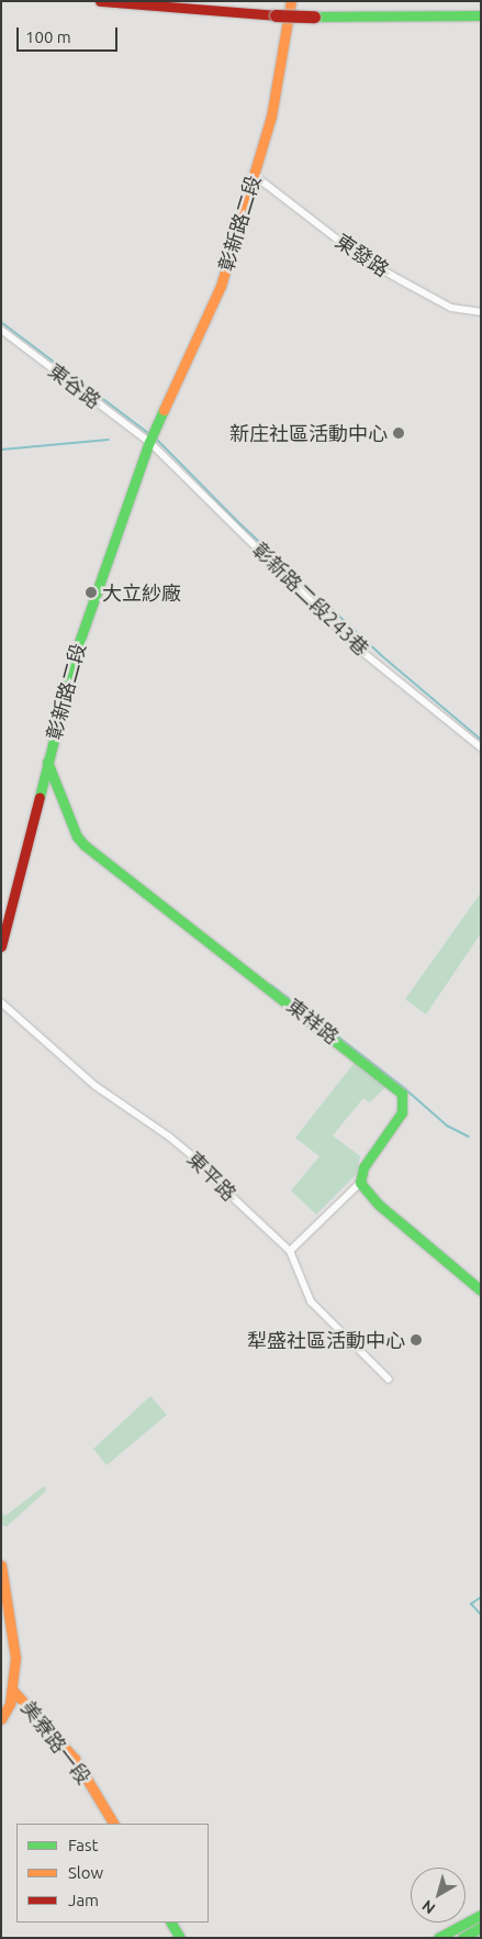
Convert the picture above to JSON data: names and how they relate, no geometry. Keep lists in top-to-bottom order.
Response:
{
  "streets": {
    "main road": ["彰新路二段", "東祥路", "美寮路一段"],
    "street": [
      "東發路",
      "東谷路",
      "彰新路二段243巷",
      "東平路"
    ]
  },
  "crossings": [
    ["彰新路二段", "東發路"],
    ["彰新路二段", "東谷路"],
    ["彰新路二段", "彰新路二段243巷"],
    ["彰新路二段", "東祥路"],
    ["東谷路", "彰新路二段243巷"]
  ],
  "places": ["新庄社區活動中心", "大立紗廠", "犁盛社區活動中心"],
  "legend": ["Fast", "Slow", "Jam"],
  "scale_bar": "100 m",
  "north": "bottom left"
}
